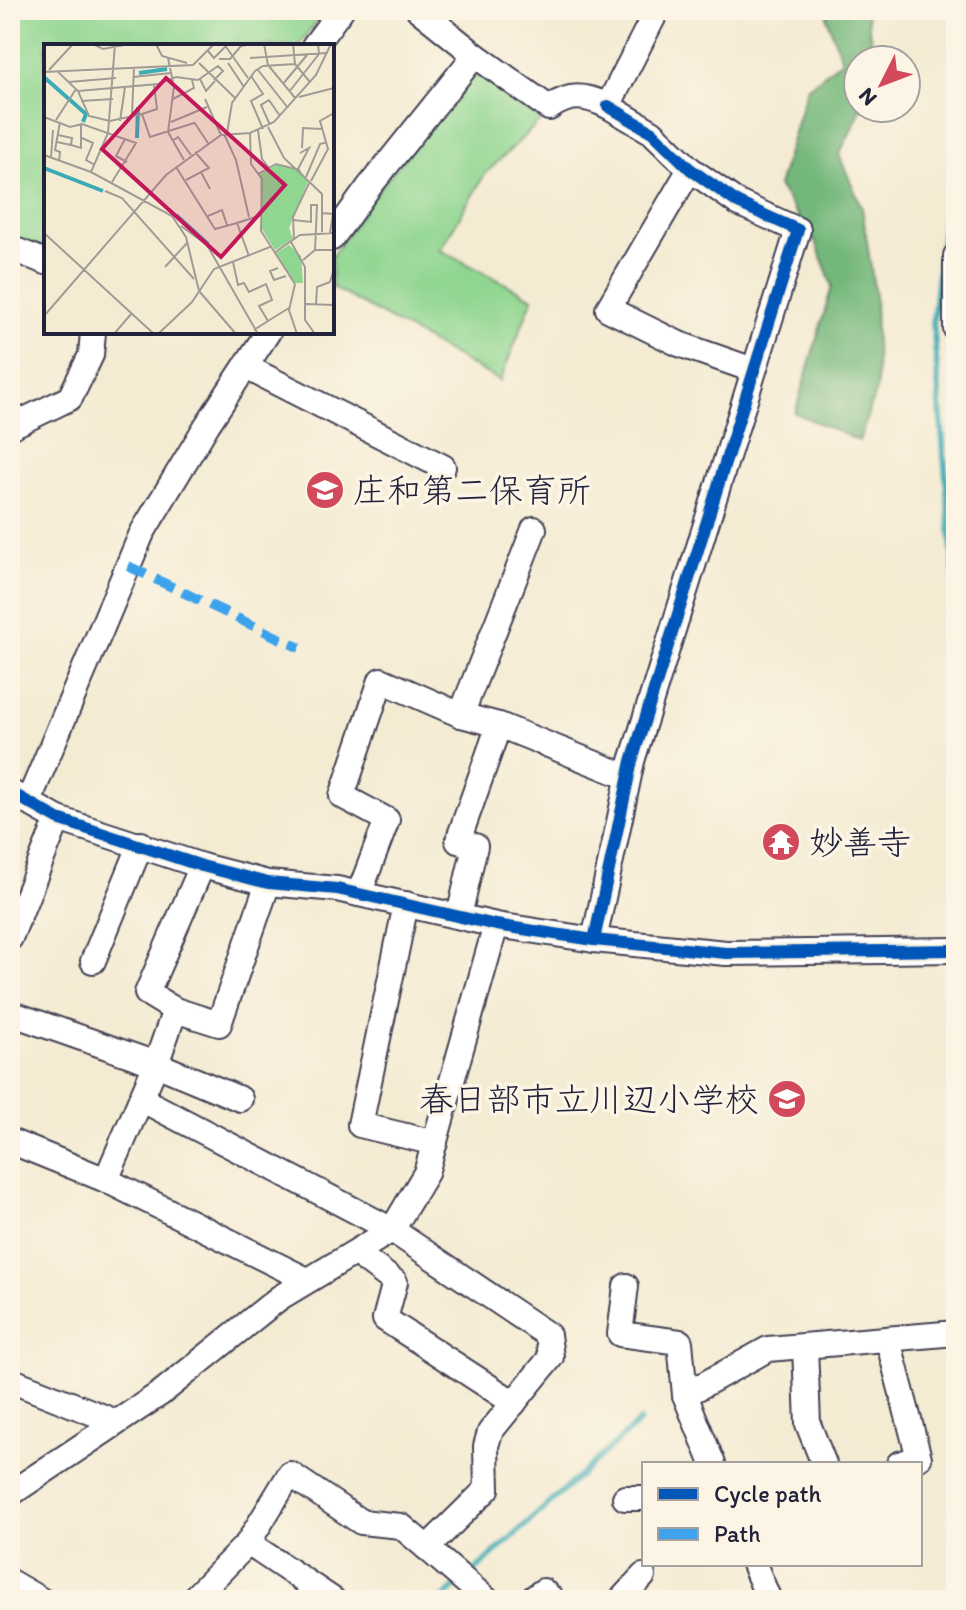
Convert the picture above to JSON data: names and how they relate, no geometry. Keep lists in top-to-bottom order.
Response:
{
  "places": {
    "school or university": ["庄和第二保育所", "春日部市立川辺小学校"],
    "temple": ["妙善寺"]
  },
  "legend": ["Cycle path", "Path"],
  "north": "bottom left"
}
